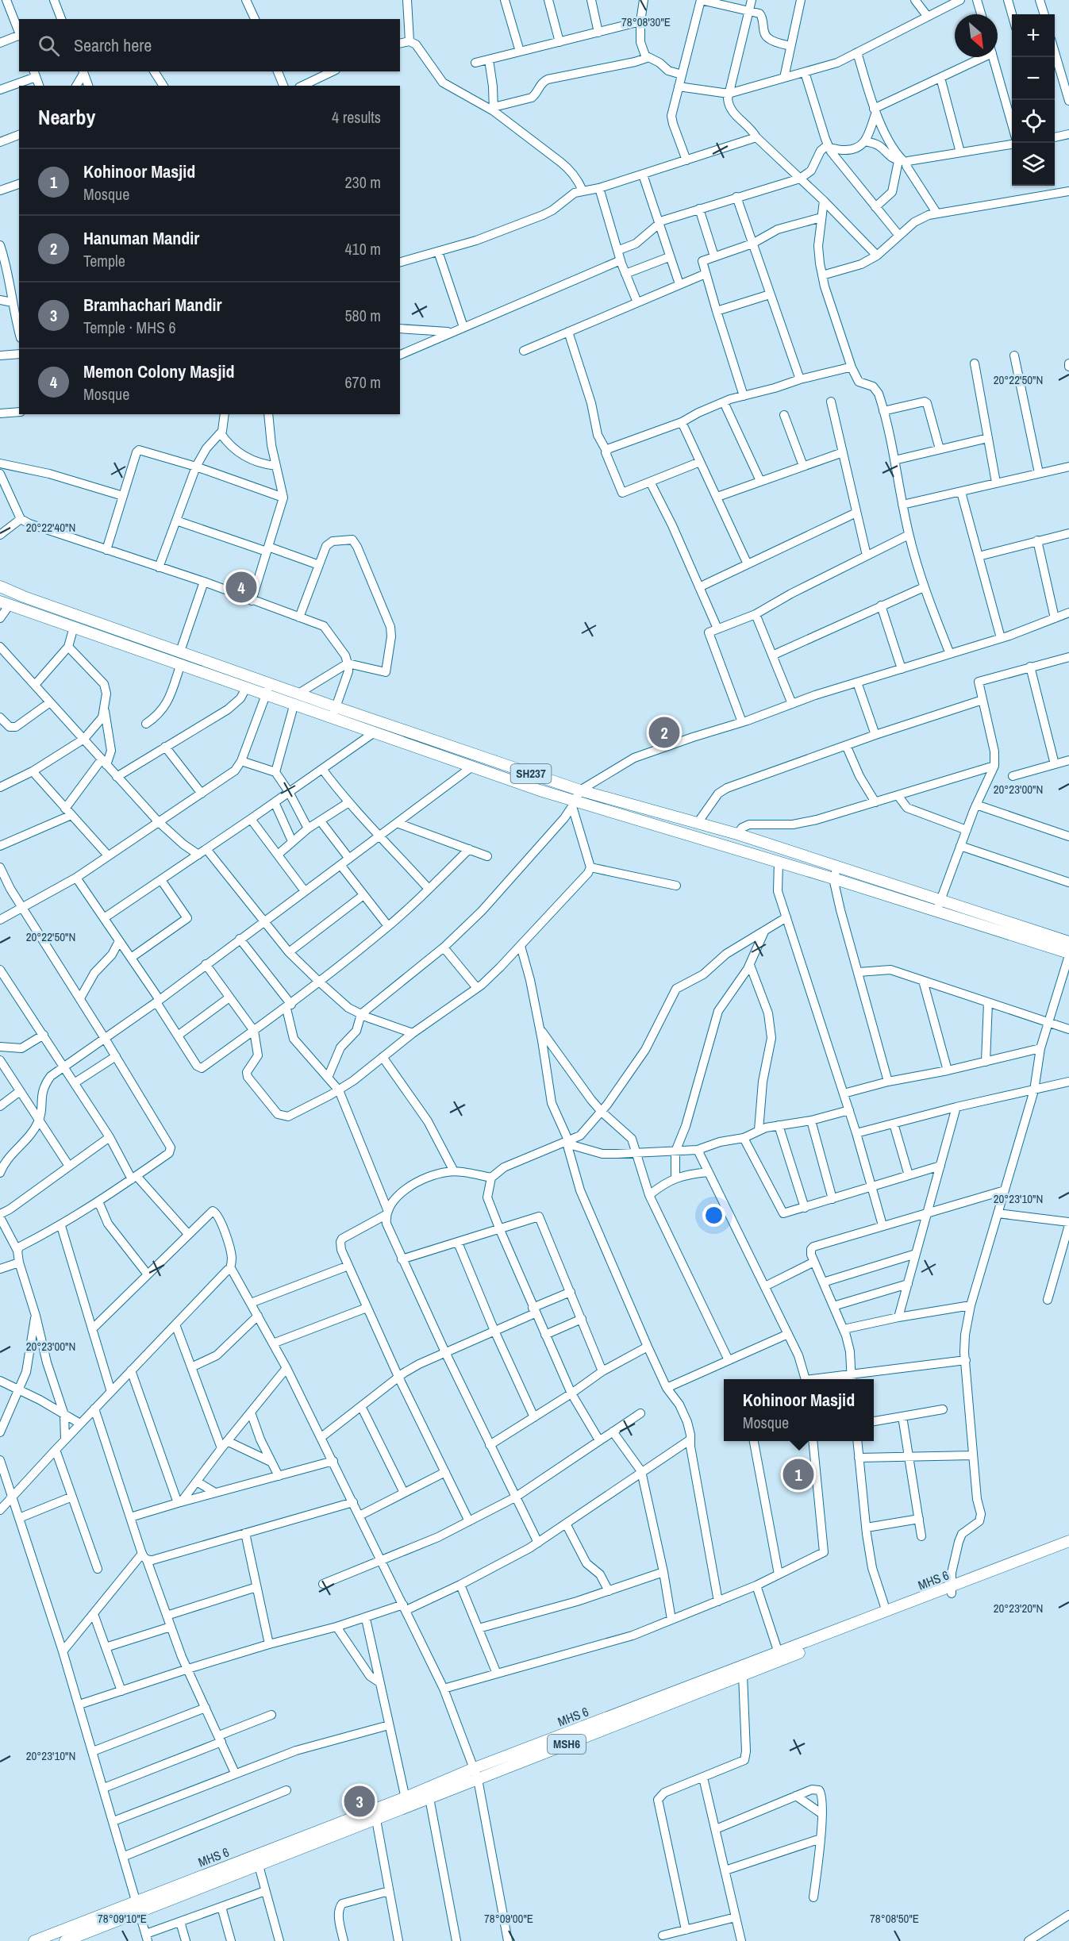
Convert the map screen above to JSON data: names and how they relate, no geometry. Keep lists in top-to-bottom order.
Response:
{
  "streets": {
    "main road": ["SH237", "MHS 6", "MSH6"]
  },
  "crossings": [
    ["MHS 6", "MSH6"]
  ],
  "north": "bottom right",
  "page": {
    "map_buttons": ["+", "−"],
    "search": "Search here",
    "heading": ["Nearby", "4 results"],
    "list": [
      {
        "mark": "1",
        "name": "Kohinoor Masjid",
        "note": "Mosque",
        "value": "230 m"
      },
      {
        "mark": "2",
        "name": "Hanuman Mandir",
        "note": "Temple",
        "value": "410 m"
      },
      {
        "mark": "3",
        "name": "Bramhachari Mandir",
        "note": "Temple · MHS 6",
        "value": "580 m"
      },
      {
        "mark": "4",
        "name": "Memon Colony Masjid",
        "note": "Mosque",
        "value": "670 m"
      }
    ],
    "pins": [
      "4",
      "2",
      "1",
      "3"
    ],
    "popup": ["Kohinoor Masjid", "Mosque"]
  },
  "coordinates": [
    "78°08'30\"E",
    "20°22'50\"N",
    "20°22'40\"N",
    "20°23'00\"N",
    "20°23'10\"N",
    "20°23'20\"N",
    "78°09'10\"E",
    "78°09'00\"E",
    "78°08'50\"E"
  ]
}
